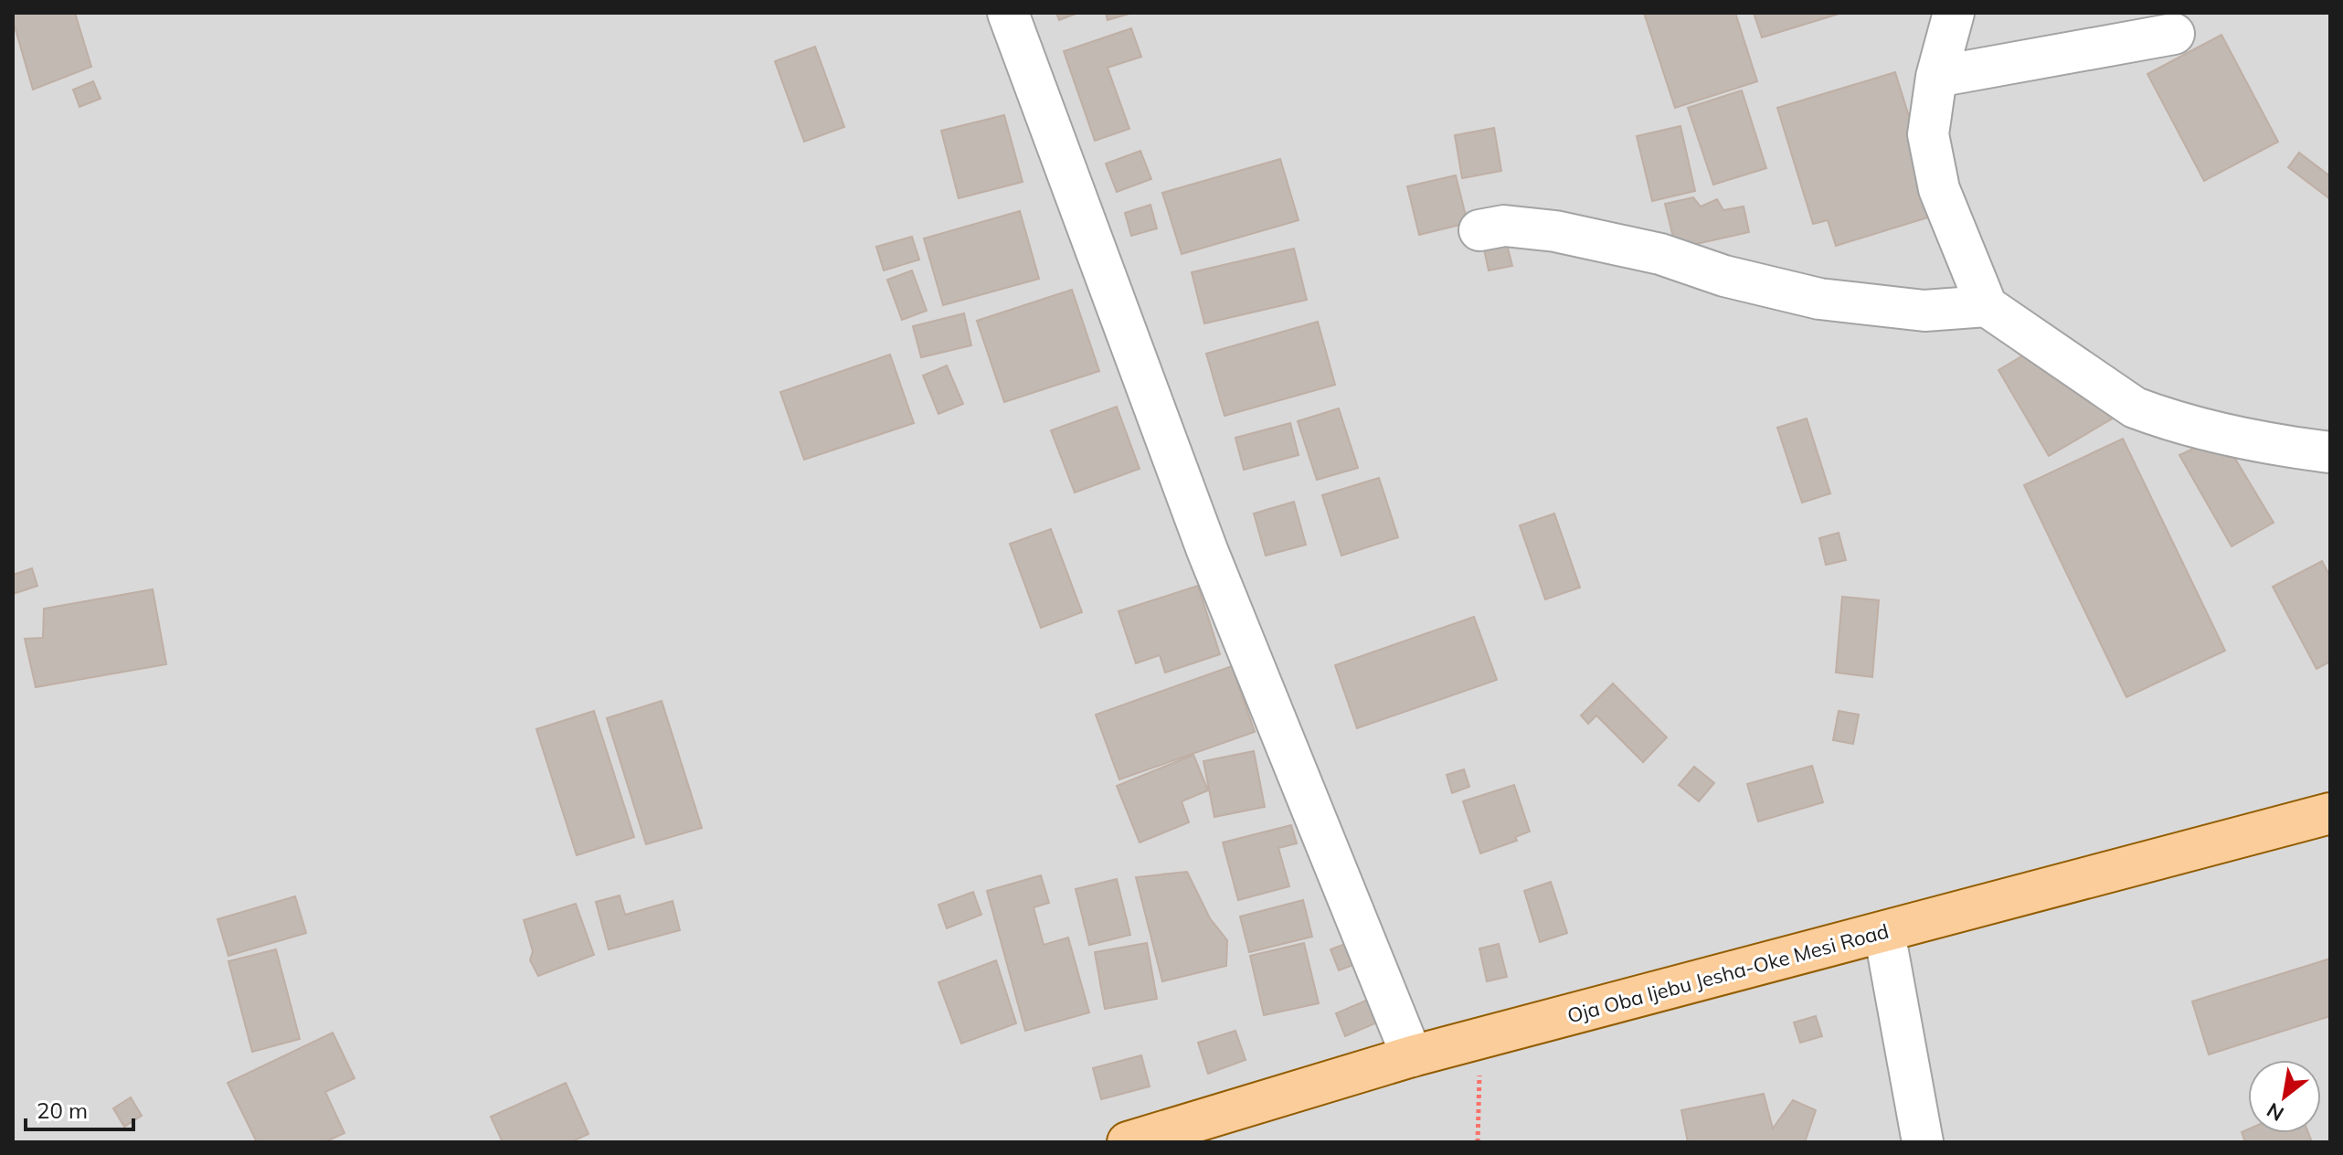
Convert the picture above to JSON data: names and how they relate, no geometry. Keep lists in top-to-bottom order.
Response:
{
  "streets": {
    "main road": ["Oja Oba Ijebu Jesha-Oke Mesi Road"]
  },
  "scale_bar": "20 m",
  "north": "bottom left"
}
